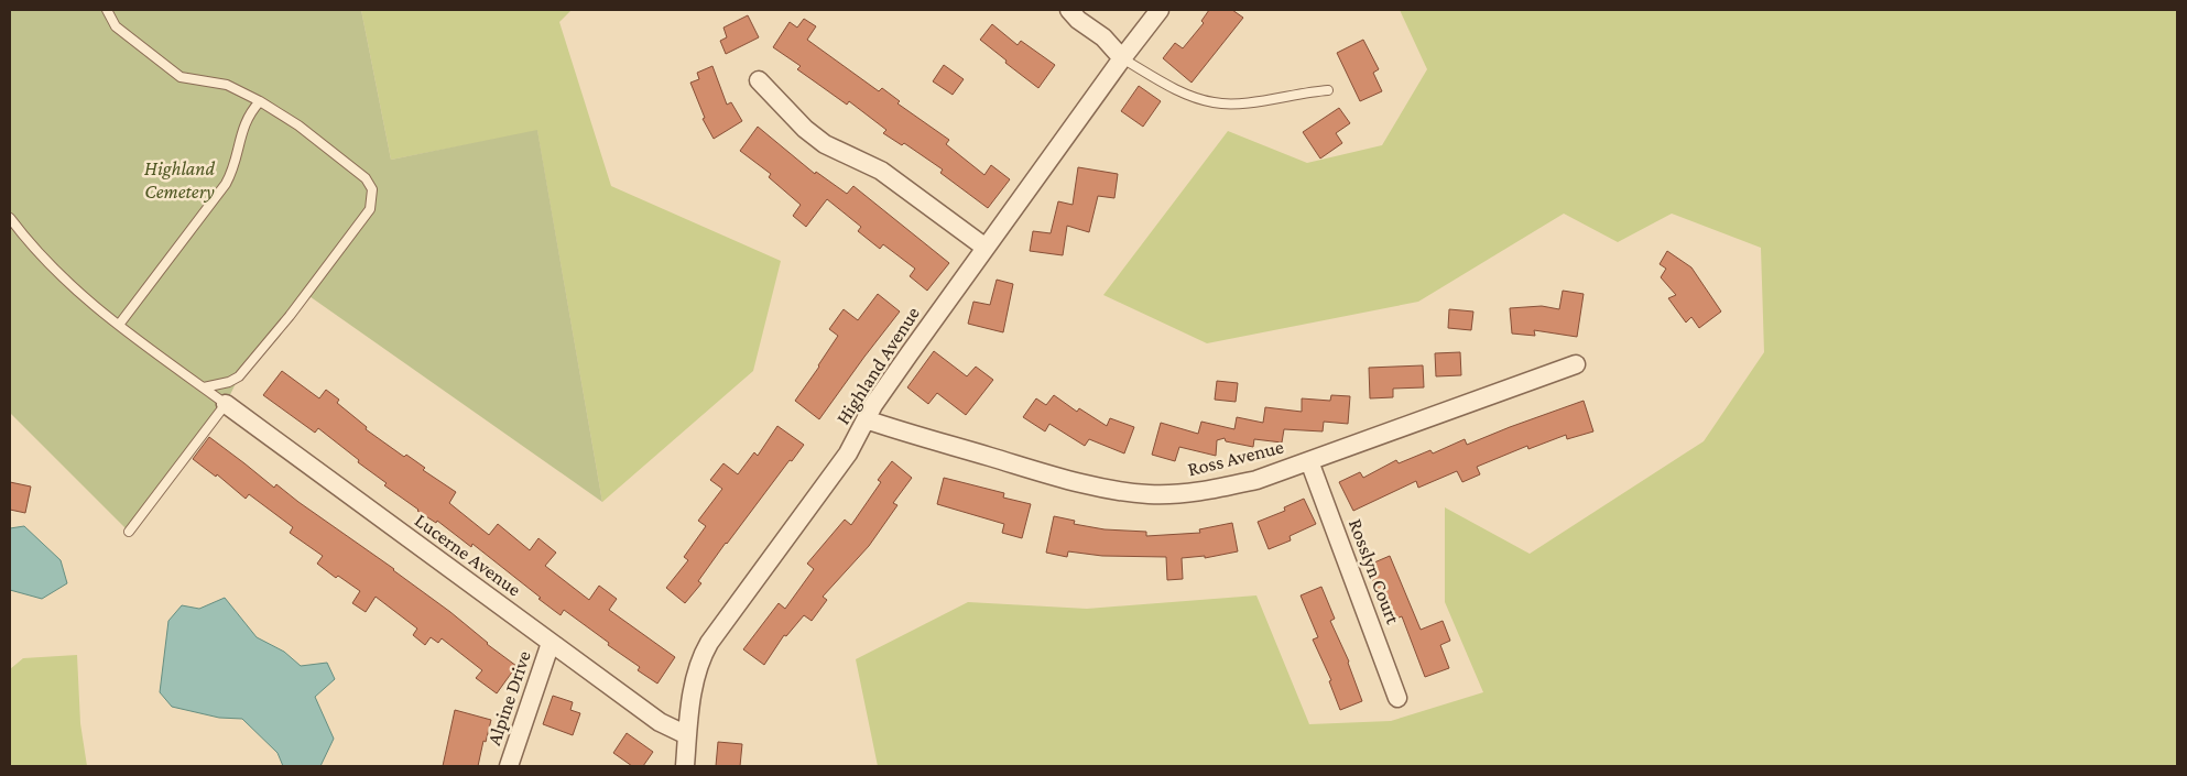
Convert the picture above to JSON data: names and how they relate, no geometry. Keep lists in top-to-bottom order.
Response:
{
  "streets": {
    "street": [
      "Highland Avenue",
      "Ross Avenue",
      "Lucerne Avenue",
      "Rosslyn Court",
      "Alpine Drive"
    ]
  },
  "crossings": [
    ["Highland Avenue", "Ross Avenue"],
    ["Highland Avenue", "Lucerne Avenue"],
    ["Ross Avenue", "Rosslyn Court"],
    ["Lucerne Avenue", "Alpine Drive"]
  ],
  "parks": ["Highland Cemetery"]
}
